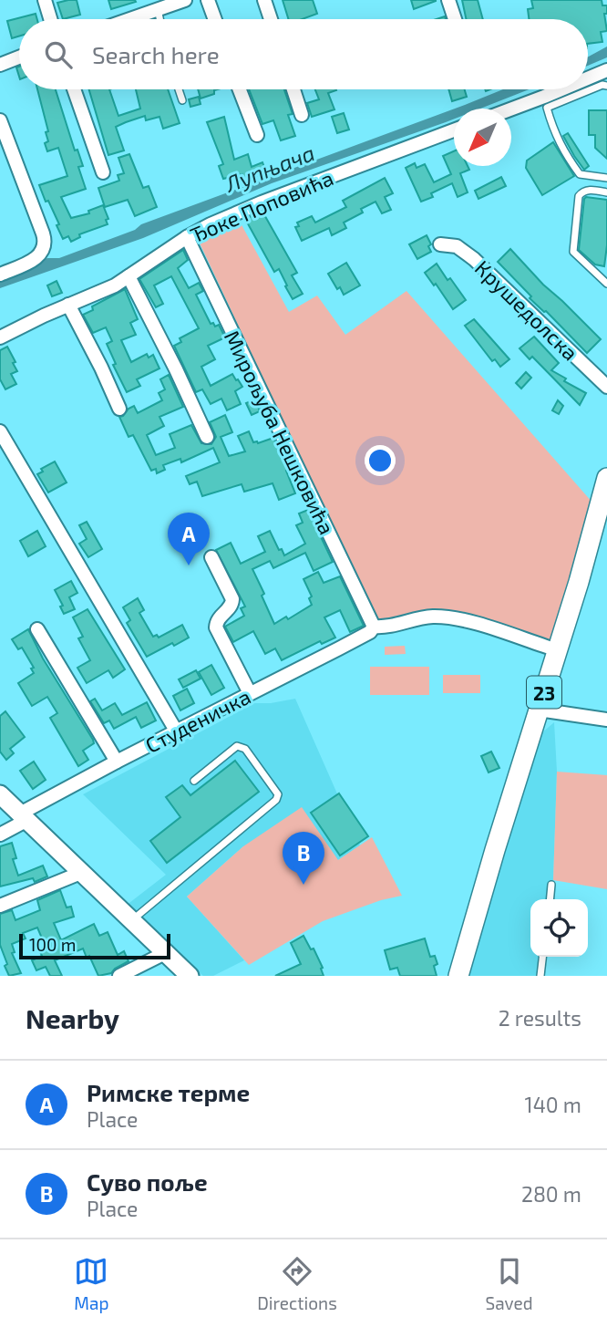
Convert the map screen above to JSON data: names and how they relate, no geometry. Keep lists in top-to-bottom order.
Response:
{
  "streets": {
    "main road": ["23"],
    "street": [
      "Ђоке Поповића",
      "Крушедолска",
      "Мирољуба Нешковића",
      "Студеничка"
    ]
  },
  "crossings": [
    ["Ђоке Поповића", "Мирољуба Нешковића"],
    ["Мирољуба Нешковића", "Студеничка"]
  ],
  "water": ["Лупњача"],
  "scale_bar": "100 m",
  "north": "bottom left",
  "page": {
    "search": "Search here",
    "pins": ["A", "B"],
    "scale": "100 m",
    "heading": ["Nearby", "2 results"],
    "list": [
      {
        "mark": "A",
        "name": "Римске терме",
        "note": "Place",
        "value": "140 m"
      },
      {
        "mark": "B",
        "name": "Суво поље",
        "note": "Place",
        "value": "280 m"
      }
    ],
    "nav": ["Map", "Directions", "Saved"]
  }
}
